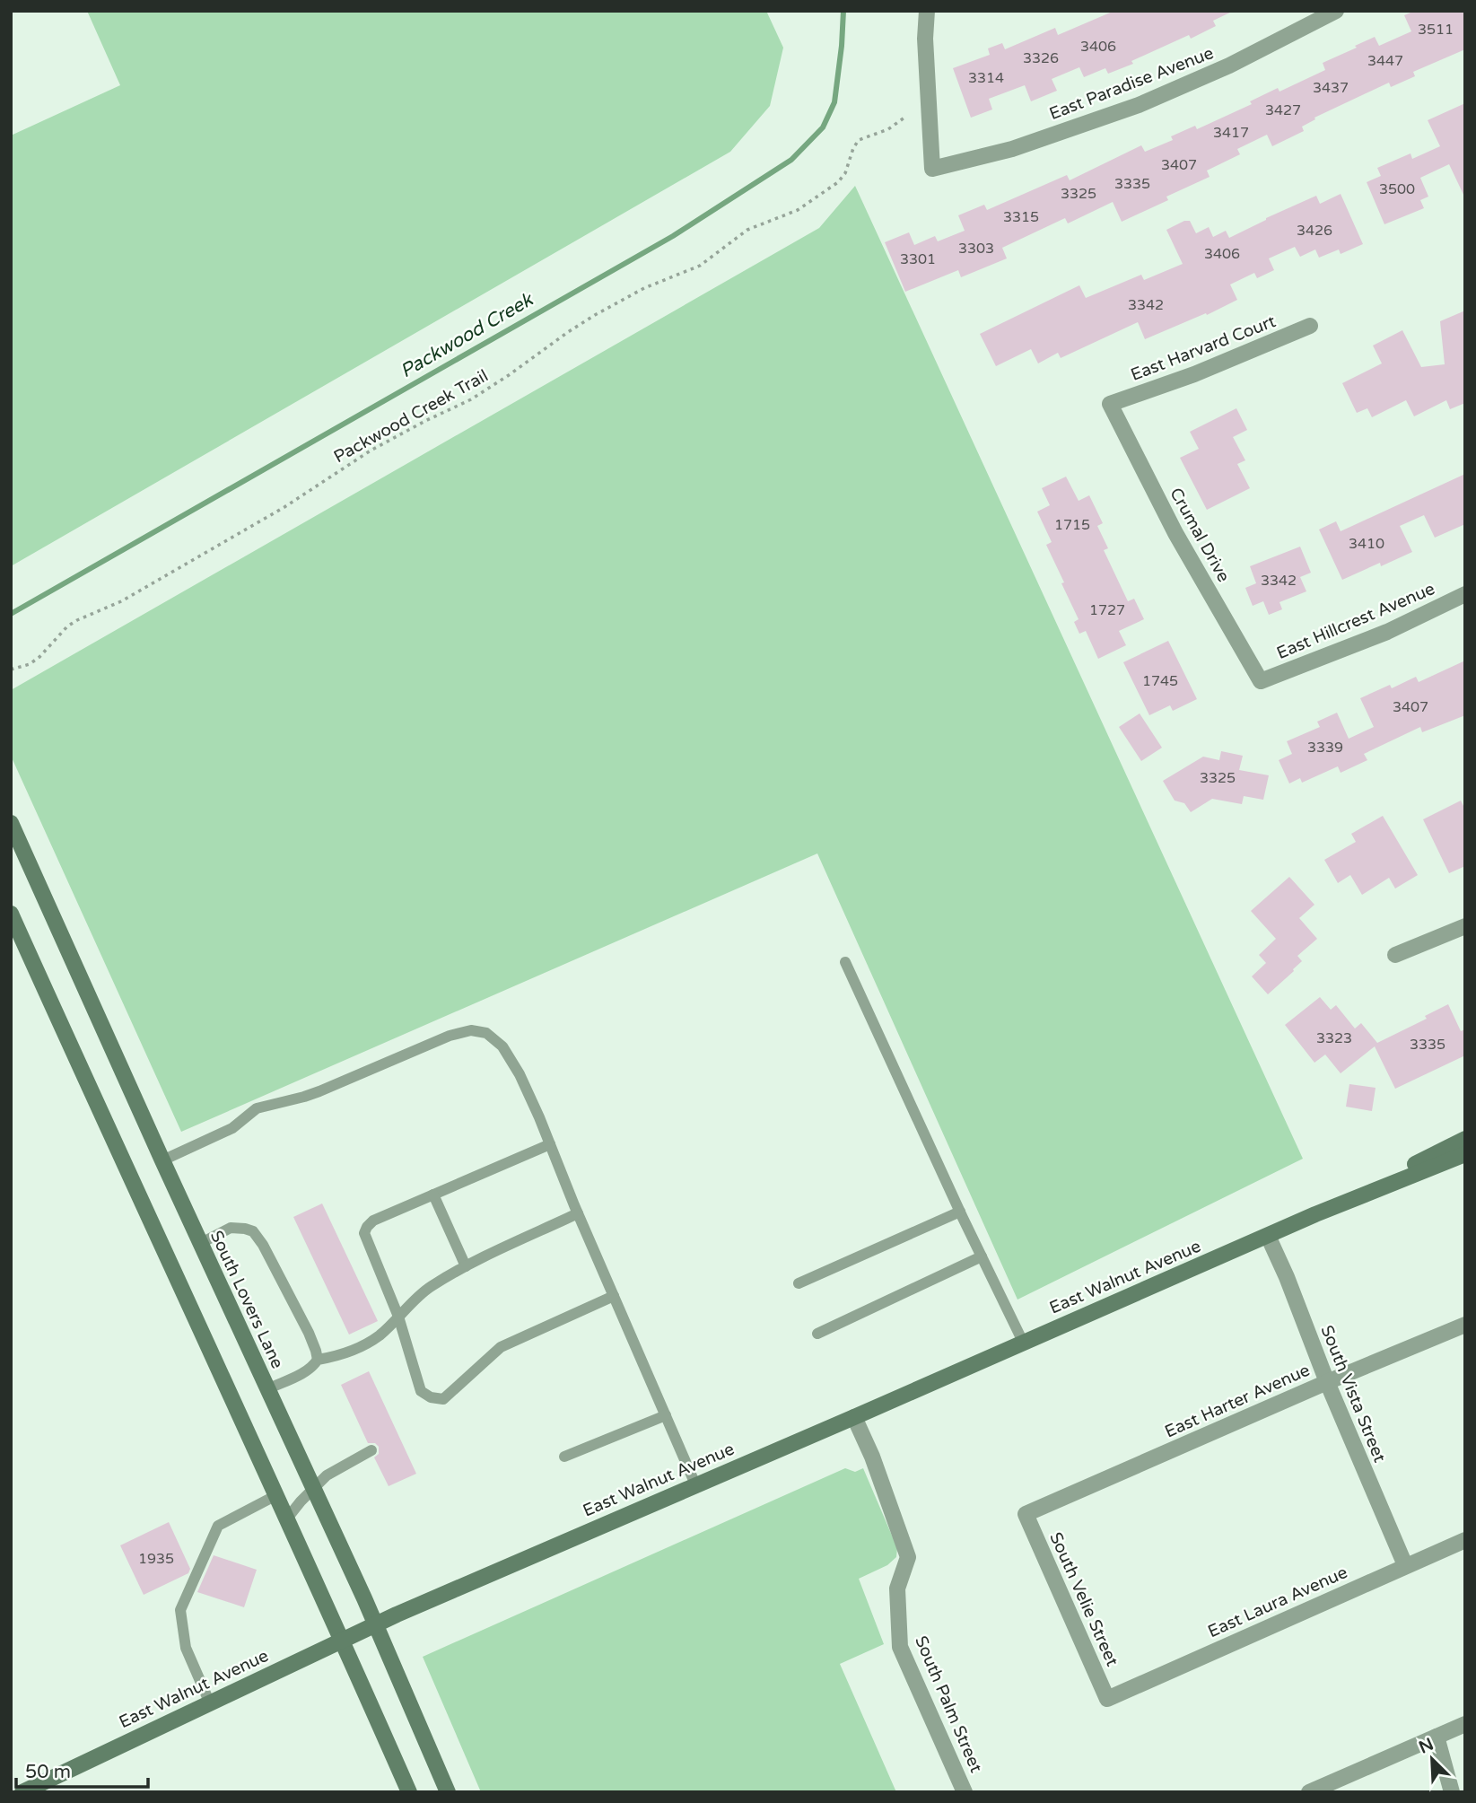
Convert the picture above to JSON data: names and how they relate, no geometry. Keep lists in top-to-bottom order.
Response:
{
  "streets": {
    "main road": ["East Walnut Avenue", "South Lovers Lane"],
    "street": [
      "East Paradise Avenue",
      "East Harvard Court",
      "Crumal Drive",
      "East Hillcrest Avenue",
      "South Vista Street",
      "East Harter Avenue",
      "South Velie Street",
      "East Laura Avenue",
      "South Palm Street"
    ],
    "path": ["Packwood Creek Trail"]
  },
  "crossings": [
    ["East Harvard Court", "Crumal Drive"],
    ["Crumal Drive", "East Hillcrest Avenue"],
    ["East Walnut Avenue", "South Lovers Lane"],
    ["East Walnut Avenue", "South Vista Street"],
    ["East Walnut Avenue", "South Palm Street"],
    ["South Vista Street", "East Harter Avenue"],
    ["South Vista Street", "East Laura Avenue"],
    ["East Harter Avenue", "South Velie Street"],
    ["South Velie Street", "East Laura Avenue"]
  ],
  "water": ["Packwood Creek"],
  "house_numbers": [
    "3511",
    "3406",
    "3326",
    "3447",
    "3314",
    "3437",
    "3427",
    "3417",
    "3407",
    "3335",
    "3500",
    "3325",
    "3315",
    "3426",
    "3303",
    "3406",
    "3301",
    "3342",
    "1715",
    "3410",
    "3342",
    "1727",
    "1745",
    "3407",
    "3339",
    "3325",
    "3323",
    "3335",
    "1935"
  ],
  "scale_bar": "50 m",
  "north": "top left"
}
